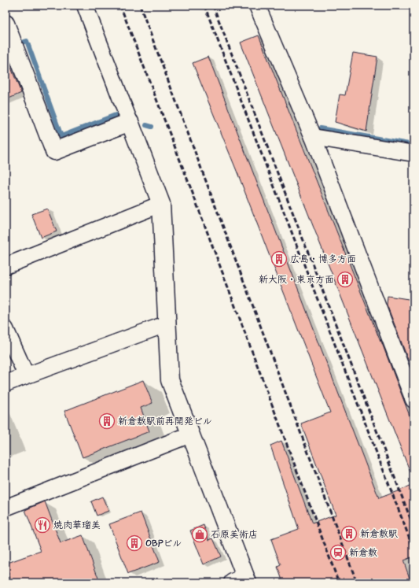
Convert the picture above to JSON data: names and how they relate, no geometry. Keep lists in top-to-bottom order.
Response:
{
  "places": {
    "building": [
      "広島・博多方面",
      "新大阪・東京方面",
      "新倉敷駅前再開発ビル",
      "新倉敷駅",
      "OBPビル"
    ],
    "restaurant": ["焼肉華瑠美"],
    "shop": ["石原美術店"],
    "station": ["新倉敷"]
  }
}
